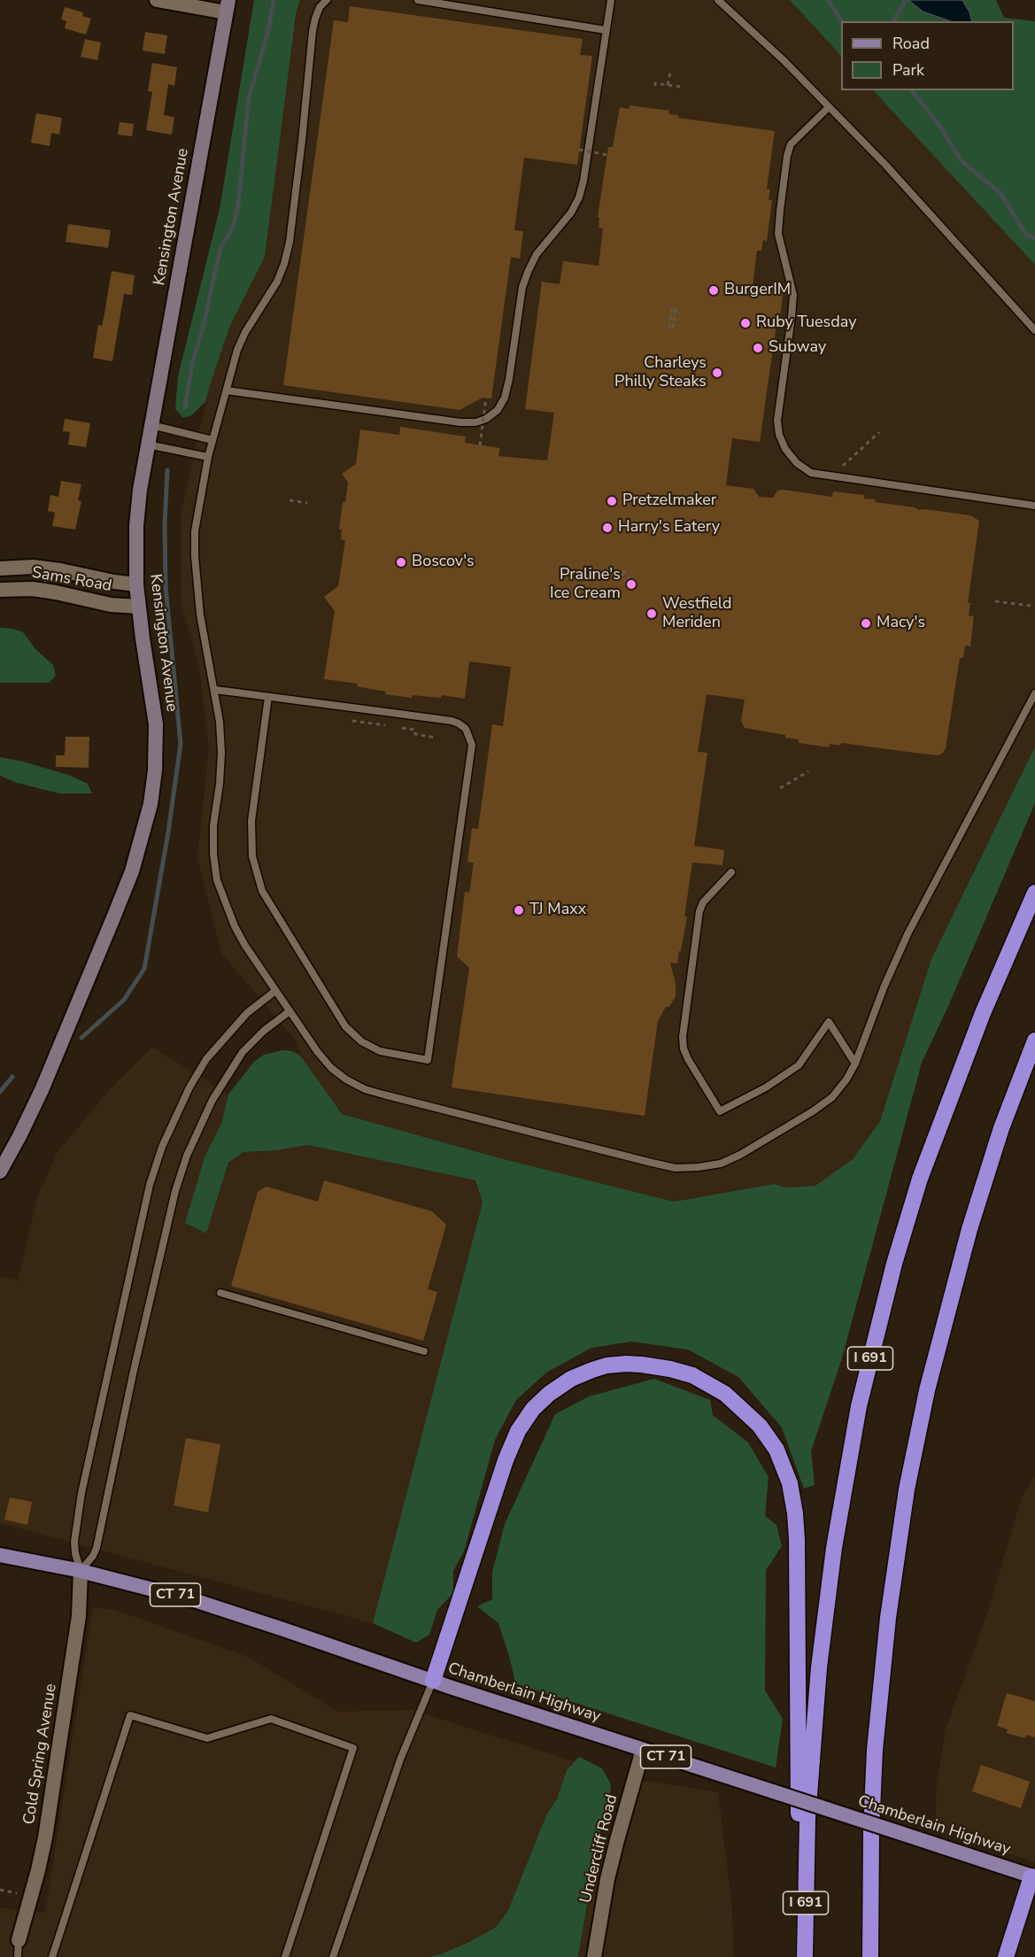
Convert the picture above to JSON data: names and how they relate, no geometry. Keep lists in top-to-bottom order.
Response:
{
  "streets": {
    "highway": ["I 691"],
    "main road": ["Kensington Avenue", "CT 71", "Chamberlain Highway"],
    "street": ["Sams Road", "Cold Spring Avenue", "Undercliff Road"]
  },
  "crossings": [
    ["Kensington Avenue", "Sams Road"],
    ["Chamberlain Highway", "Cold Spring Avenue"],
    ["Chamberlain Highway", "Undercliff Road"]
  ],
  "places": [
    "BurgerIM",
    "Ruby Tuesday",
    "Subway",
    "Charleys Philly Steaks",
    "Pretzelmaker",
    "Harry's Eatery",
    "Boscov's",
    "Praline's Ice Cream",
    "Westfield Meriden",
    "Macy's",
    "TJ Maxx"
  ],
  "legend": ["Road", "Park"]
}
